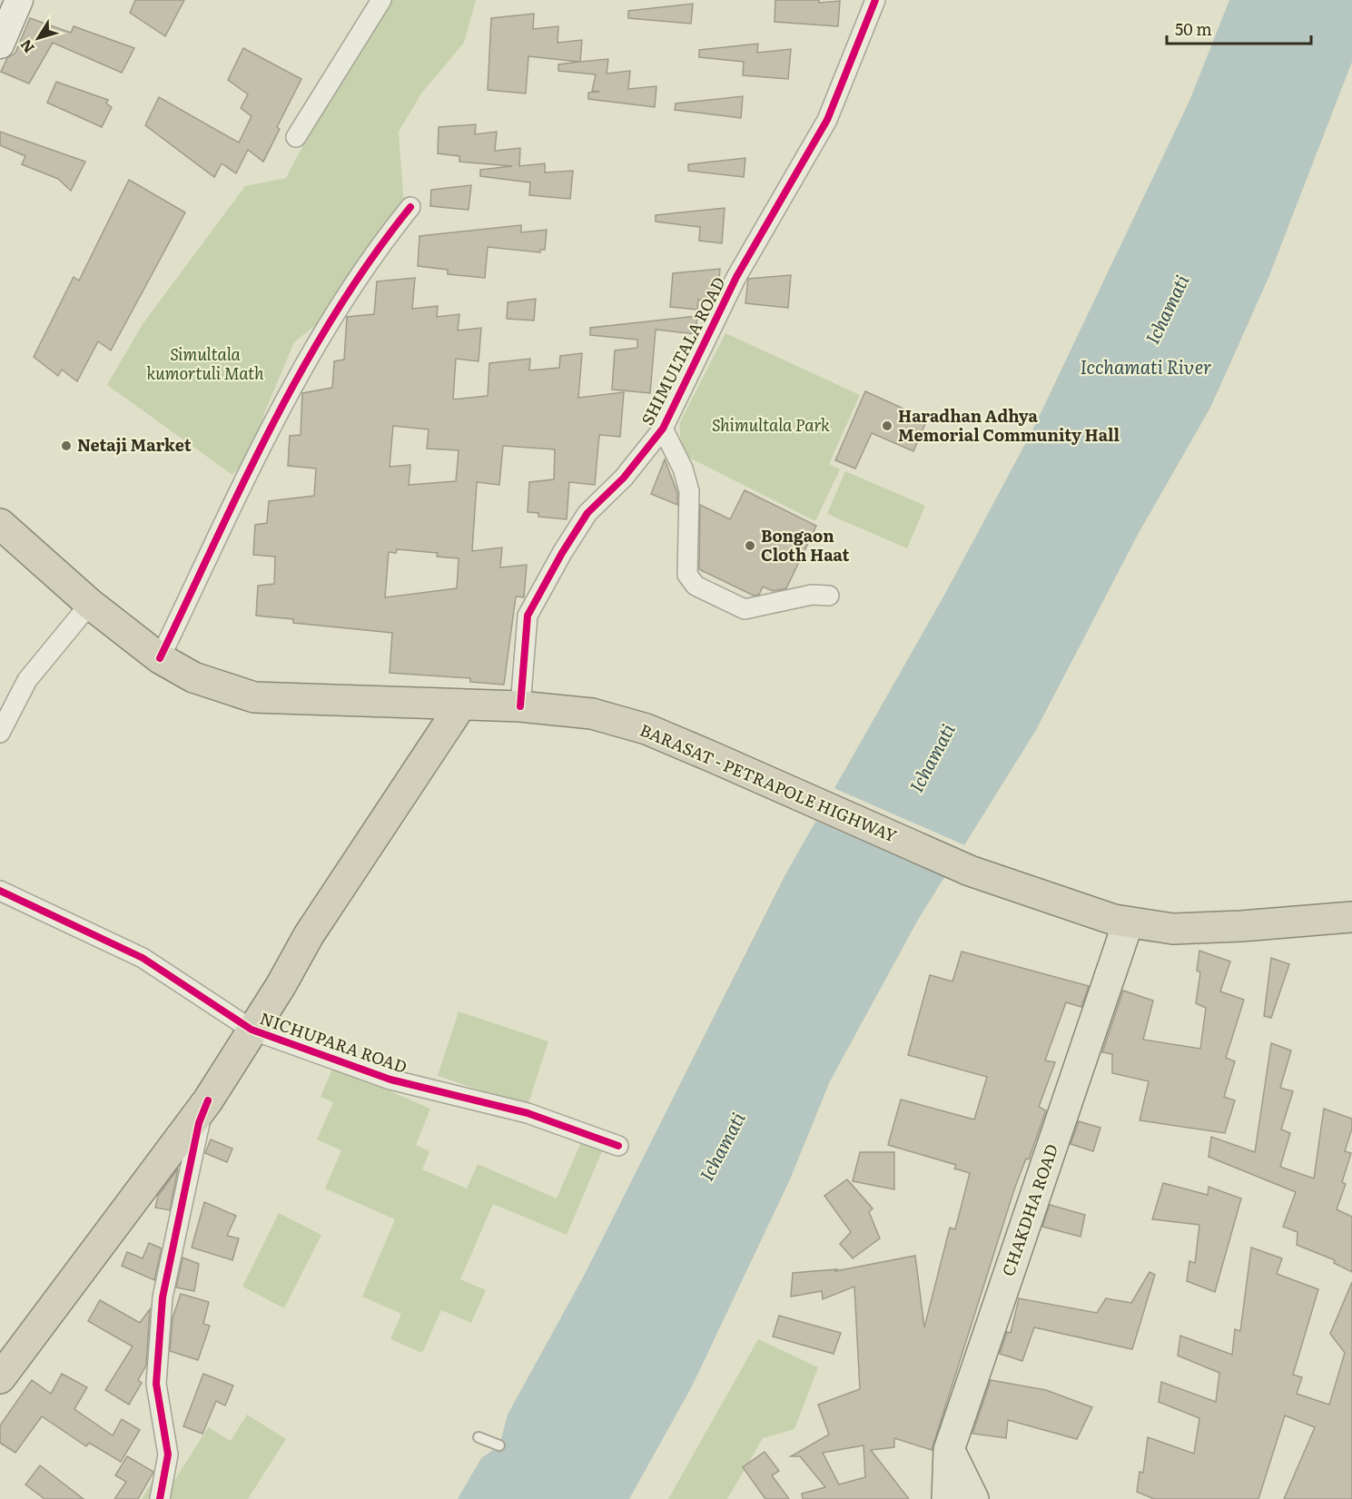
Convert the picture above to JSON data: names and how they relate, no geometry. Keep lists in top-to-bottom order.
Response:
{
  "streets": {
    "highway": ["BARASAT - PETRAPOLE HIGHWAY"],
    "main road": ["CHAKDHA ROAD"],
    "street": ["SHIMULTALA ROAD", "NICHUPARA ROAD"]
  },
  "crossings": [
    ["SHIMULTALA ROAD", "BARASAT - PETRAPOLE HIGHWAY"],
    ["BARASAT - PETRAPOLE HIGHWAY", "CHAKDHA ROAD"]
  ],
  "water": ["Ichamati", "Icchamati River"],
  "parks": ["Simultala kumortuli Math", "Shimultala Park"],
  "places": ["Haradhan Adhya Memorial Community Hall", "Netaji Market", "Bongaon Cloth Haat"],
  "scale_bar": "50 m",
  "north": "bottom left"
}
